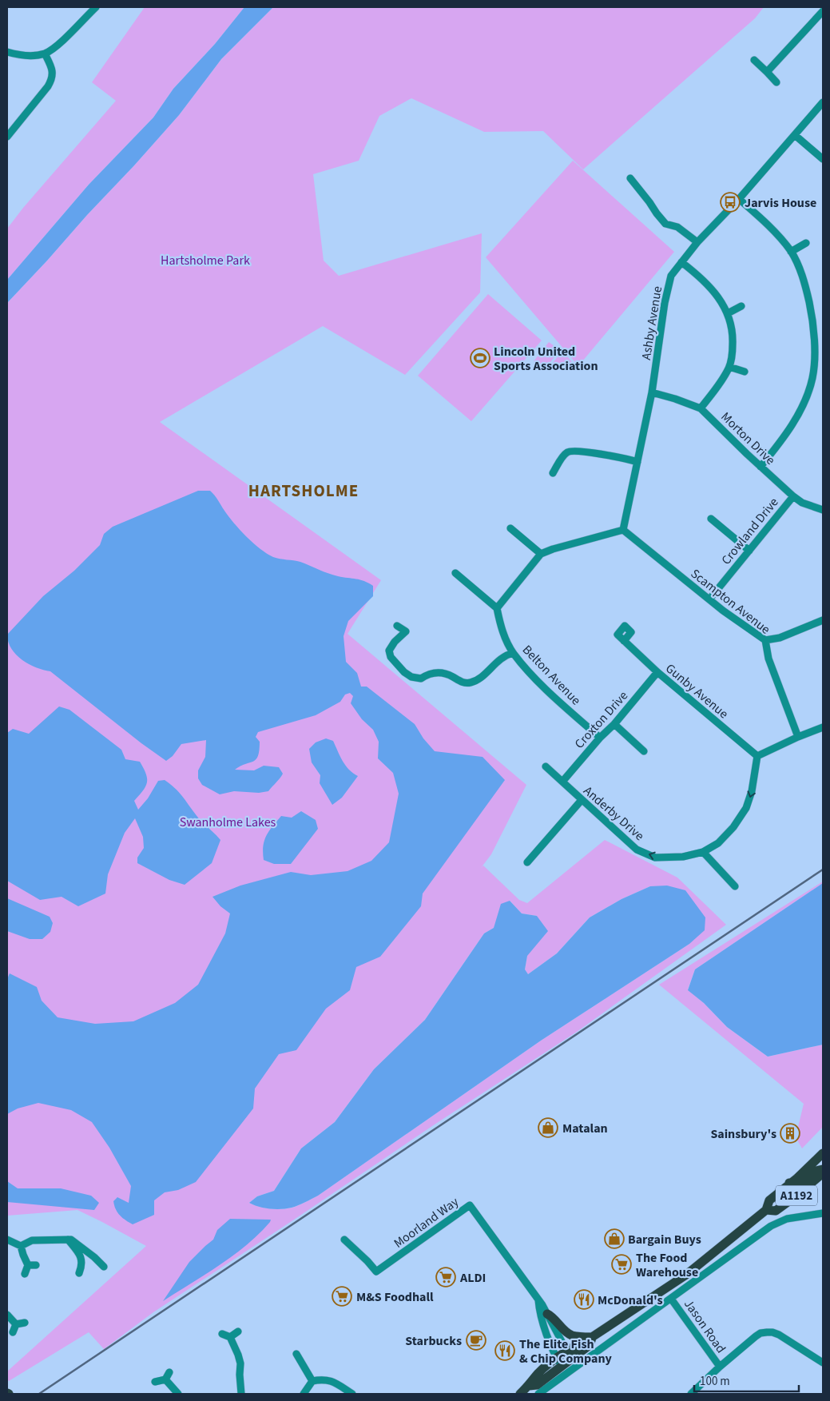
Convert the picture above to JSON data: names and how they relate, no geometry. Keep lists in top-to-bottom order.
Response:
{
  "streets": {
    "main road": ["A1192"],
    "street": [
      "Ashby Avenue",
      "Morton Drive",
      "Crowland Drive",
      "Scampton Avenue",
      "Belton Avenue",
      "Gunby Avenue",
      "Croxton Drive",
      "Anderby Drive",
      "Moorland Way",
      "Jason Road"
    ]
  },
  "crossings": [
    ["Ashby Avenue", "Morton Drive"],
    ["Ashby Avenue", "Scampton Avenue"],
    ["Morton Drive", "Crowland Drive"],
    ["Crowland Drive", "Scampton Avenue"],
    ["Belton Avenue", "Croxton Drive"],
    ["Gunby Avenue", "Croxton Drive"],
    ["Gunby Avenue", "Anderby Drive"],
    ["Croxton Drive", "Anderby Drive"]
  ],
  "districts": ["HARTSHOLME"],
  "parks": ["Hartsholme Park", "Swanholme Lakes"],
  "places": {
    "bus stop": ["Jarvis House"],
    "sports": ["Lincoln United Sports Association"],
    "shop": ["Matalan", "Bargain Buys"],
    "building": ["Sainsbury's"],
    "supermarket": ["The Food Warehouse", "ALDI", "M&S Foodhall"],
    "restaurant": ["McDonald's", "The Elite Fish & Chip Company"],
    "cafe": ["Starbucks"]
  },
  "scale_bar": "100 m"
}
